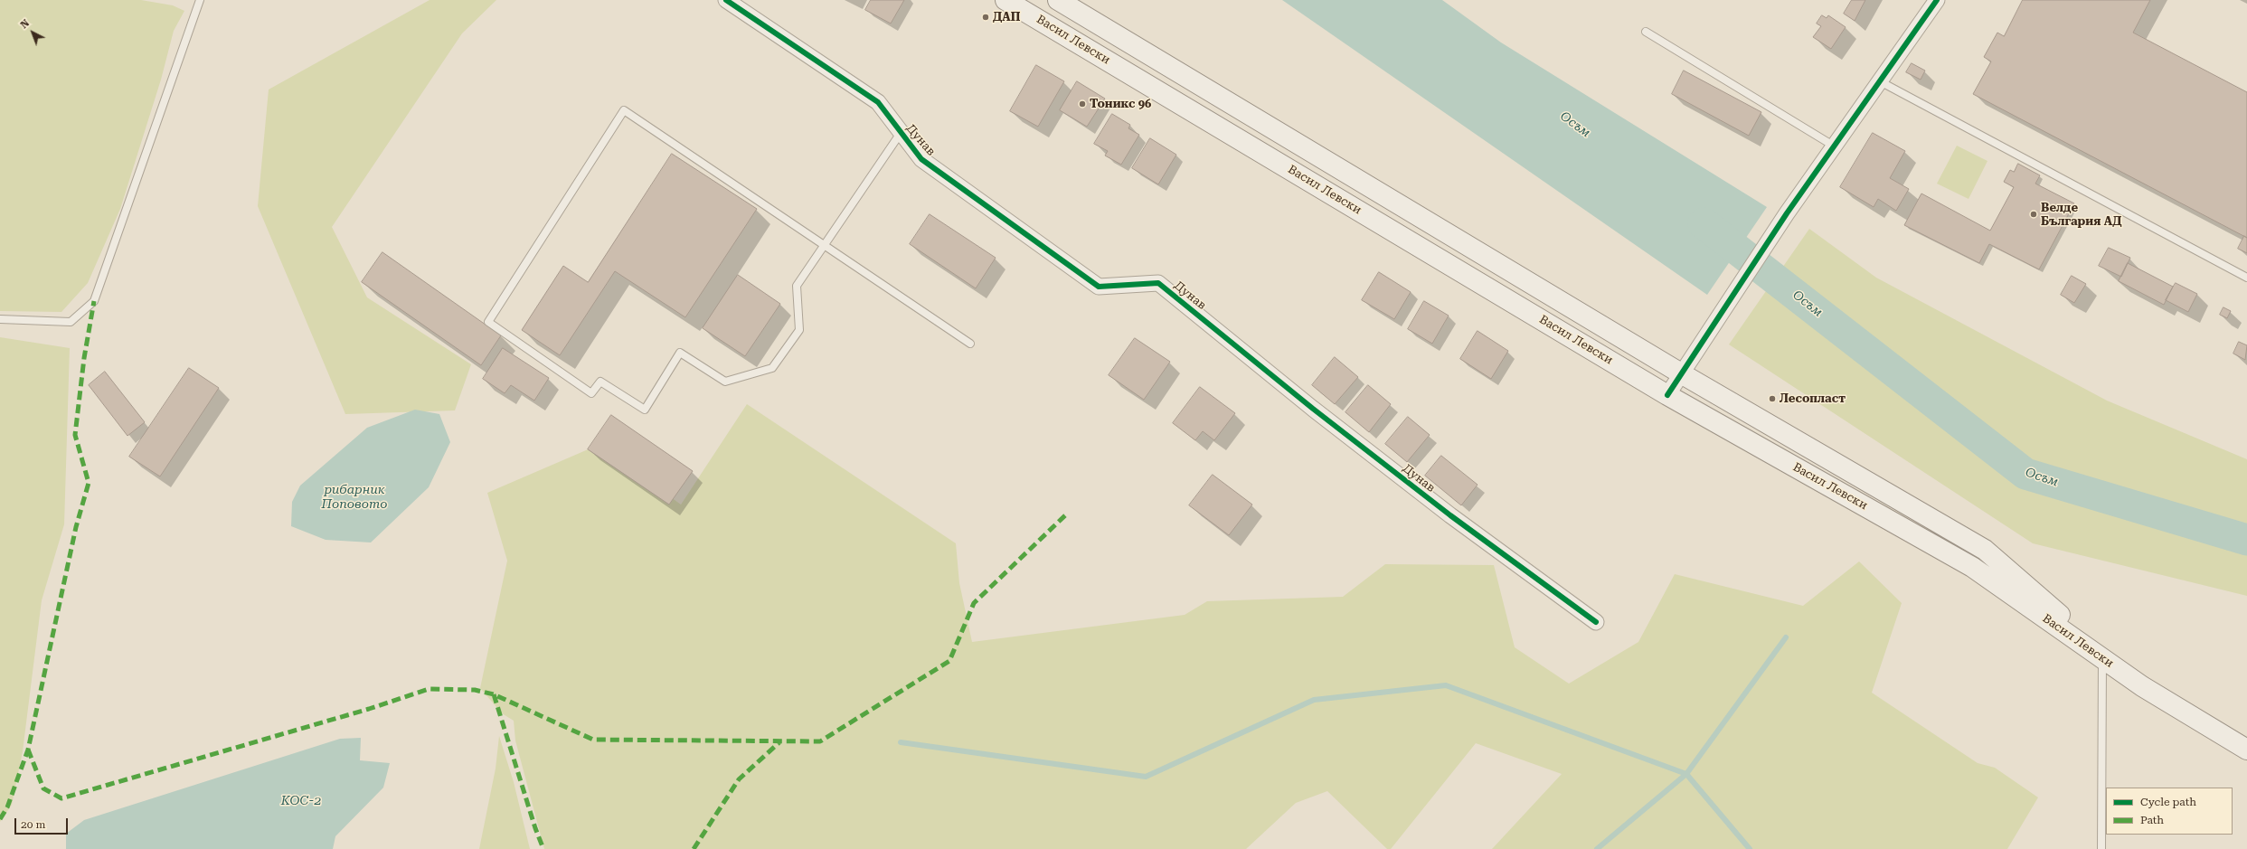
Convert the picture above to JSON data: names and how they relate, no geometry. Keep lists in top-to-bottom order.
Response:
{
  "streets": {
    "main road": ["Васил Левски"],
    "street": ["Дунав"]
  },
  "water": ["Осъм", "рибарник Поповото", "КОС-2"],
  "places": [
    "ДАП",
    "Тоникс 96",
    "Велде България АД",
    "Лесопласт"
  ],
  "legend": ["Cycle path", "Path"],
  "scale_bar": "20 m",
  "north": "top left"
}
